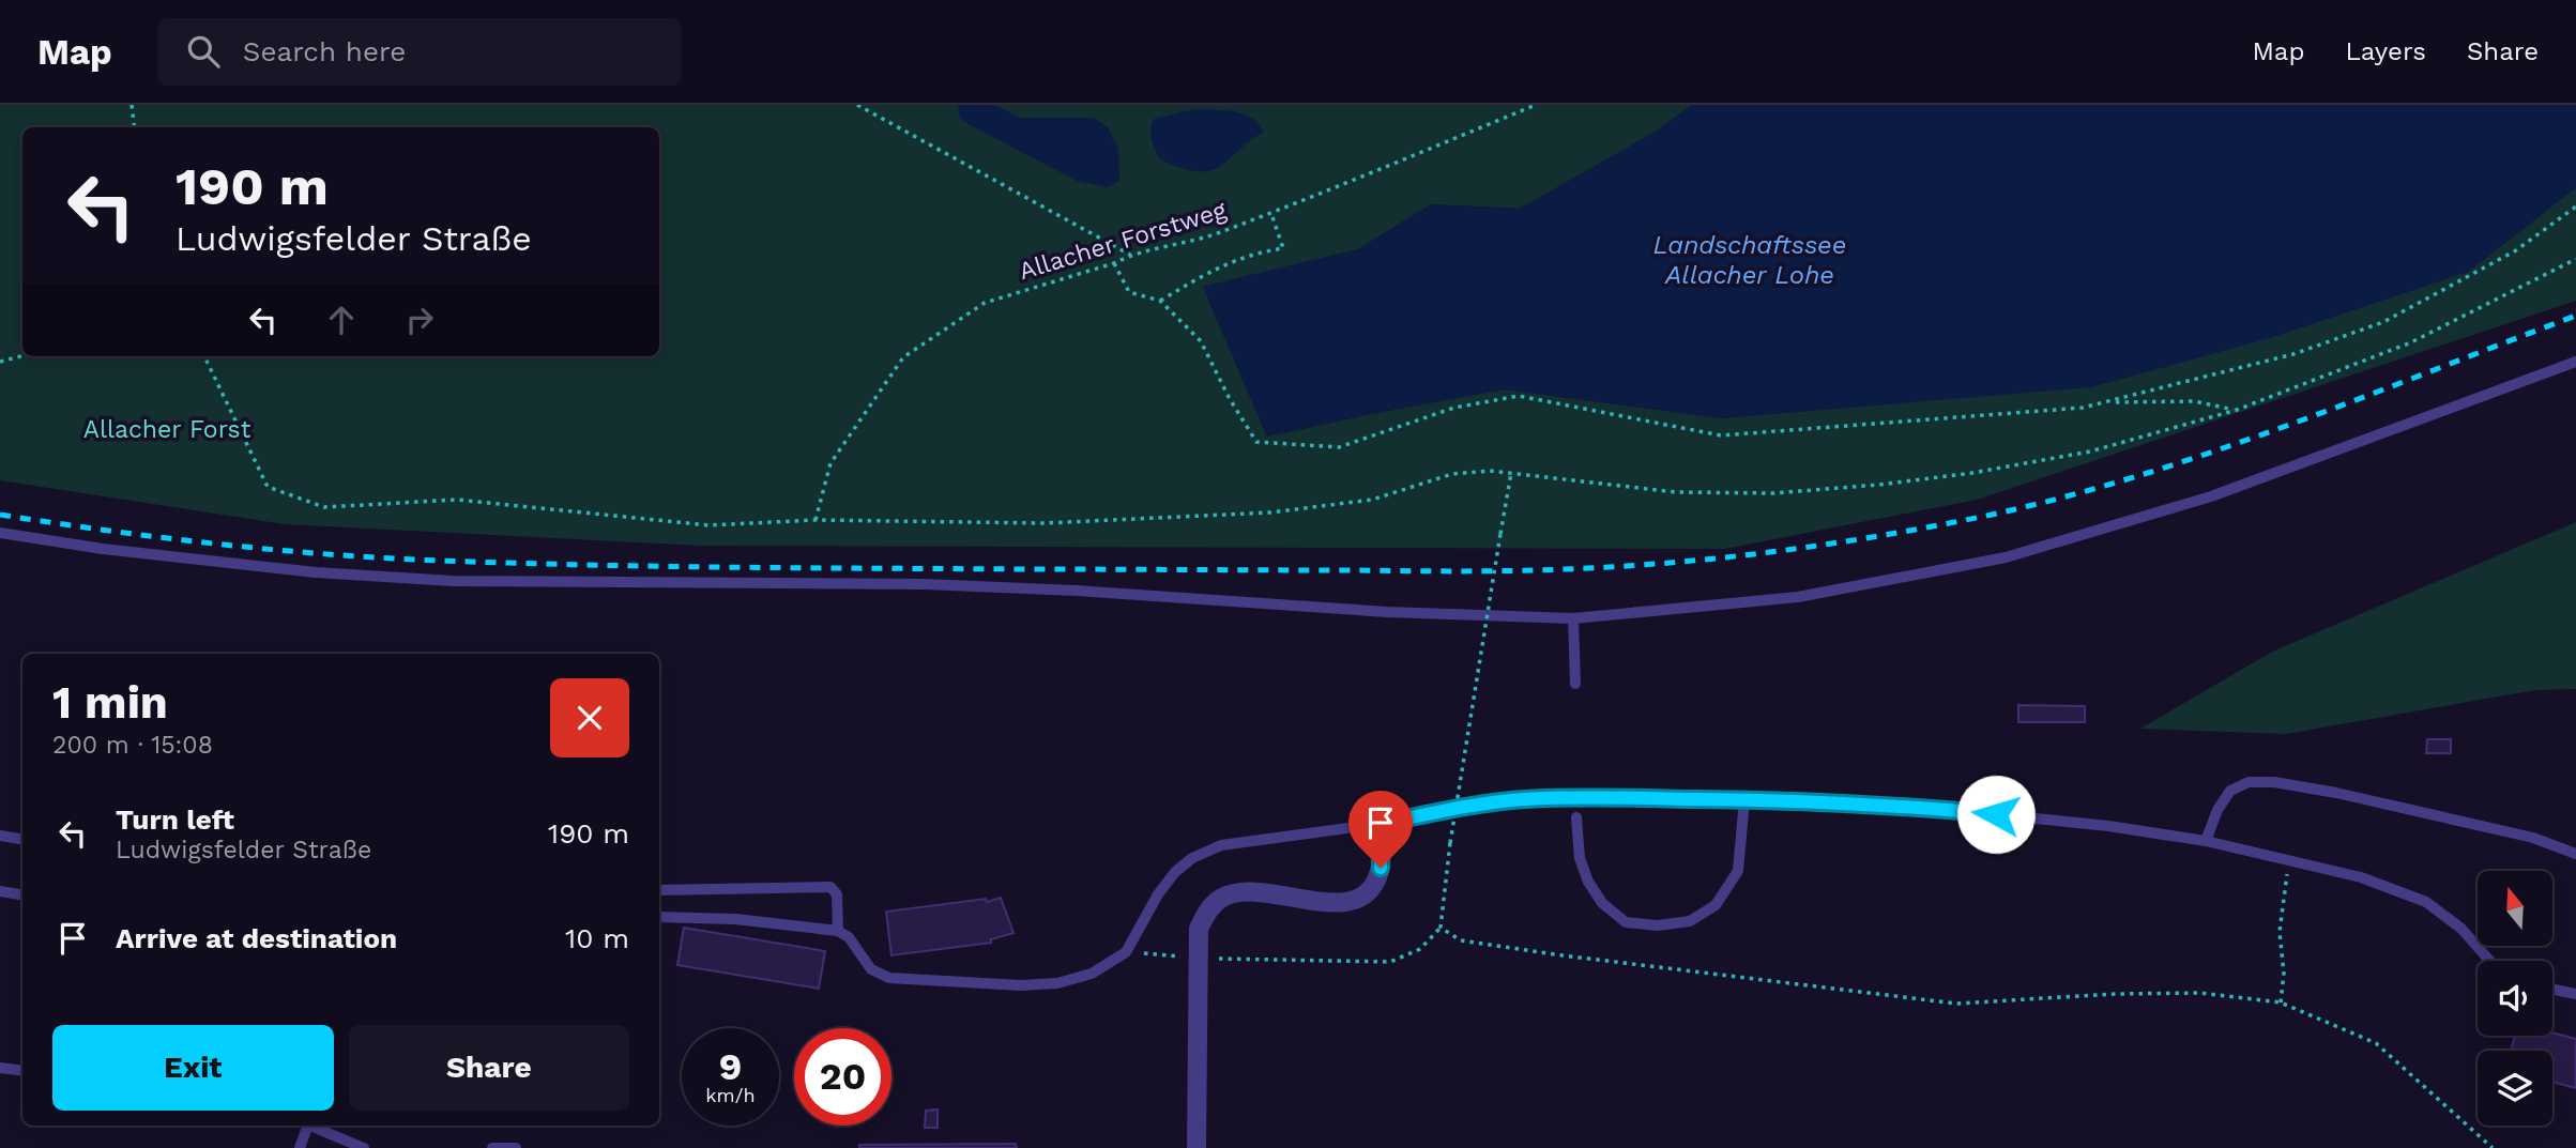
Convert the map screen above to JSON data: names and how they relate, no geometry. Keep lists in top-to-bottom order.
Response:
{
  "streets": {
    "path": ["Allacher Forstweg"]
  },
  "water": ["Landschaftssee Allacher Lohe"],
  "parks": ["Allacher Forst"],
  "north": "top",
  "page": {
    "header": "Map",
    "search": "Search here",
    "nav": ["Map", "Layers", "Share"],
    "turn": ["190 m", "Ludwigsfelder Straße"],
    "heading": ["1 min", "200 m · 15:08"],
    "list": [
      {
        "name": "Turn left",
        "note": "Ludwigsfelder Straße",
        "value": "190 m"
      },
      {
        "name": "Arrive at destination",
        "value": "10 m"
      }
    ],
    "buttons": ["Exit", "Share"],
    "speed": "9 km/h",
    "limit": "20"
  }
}
